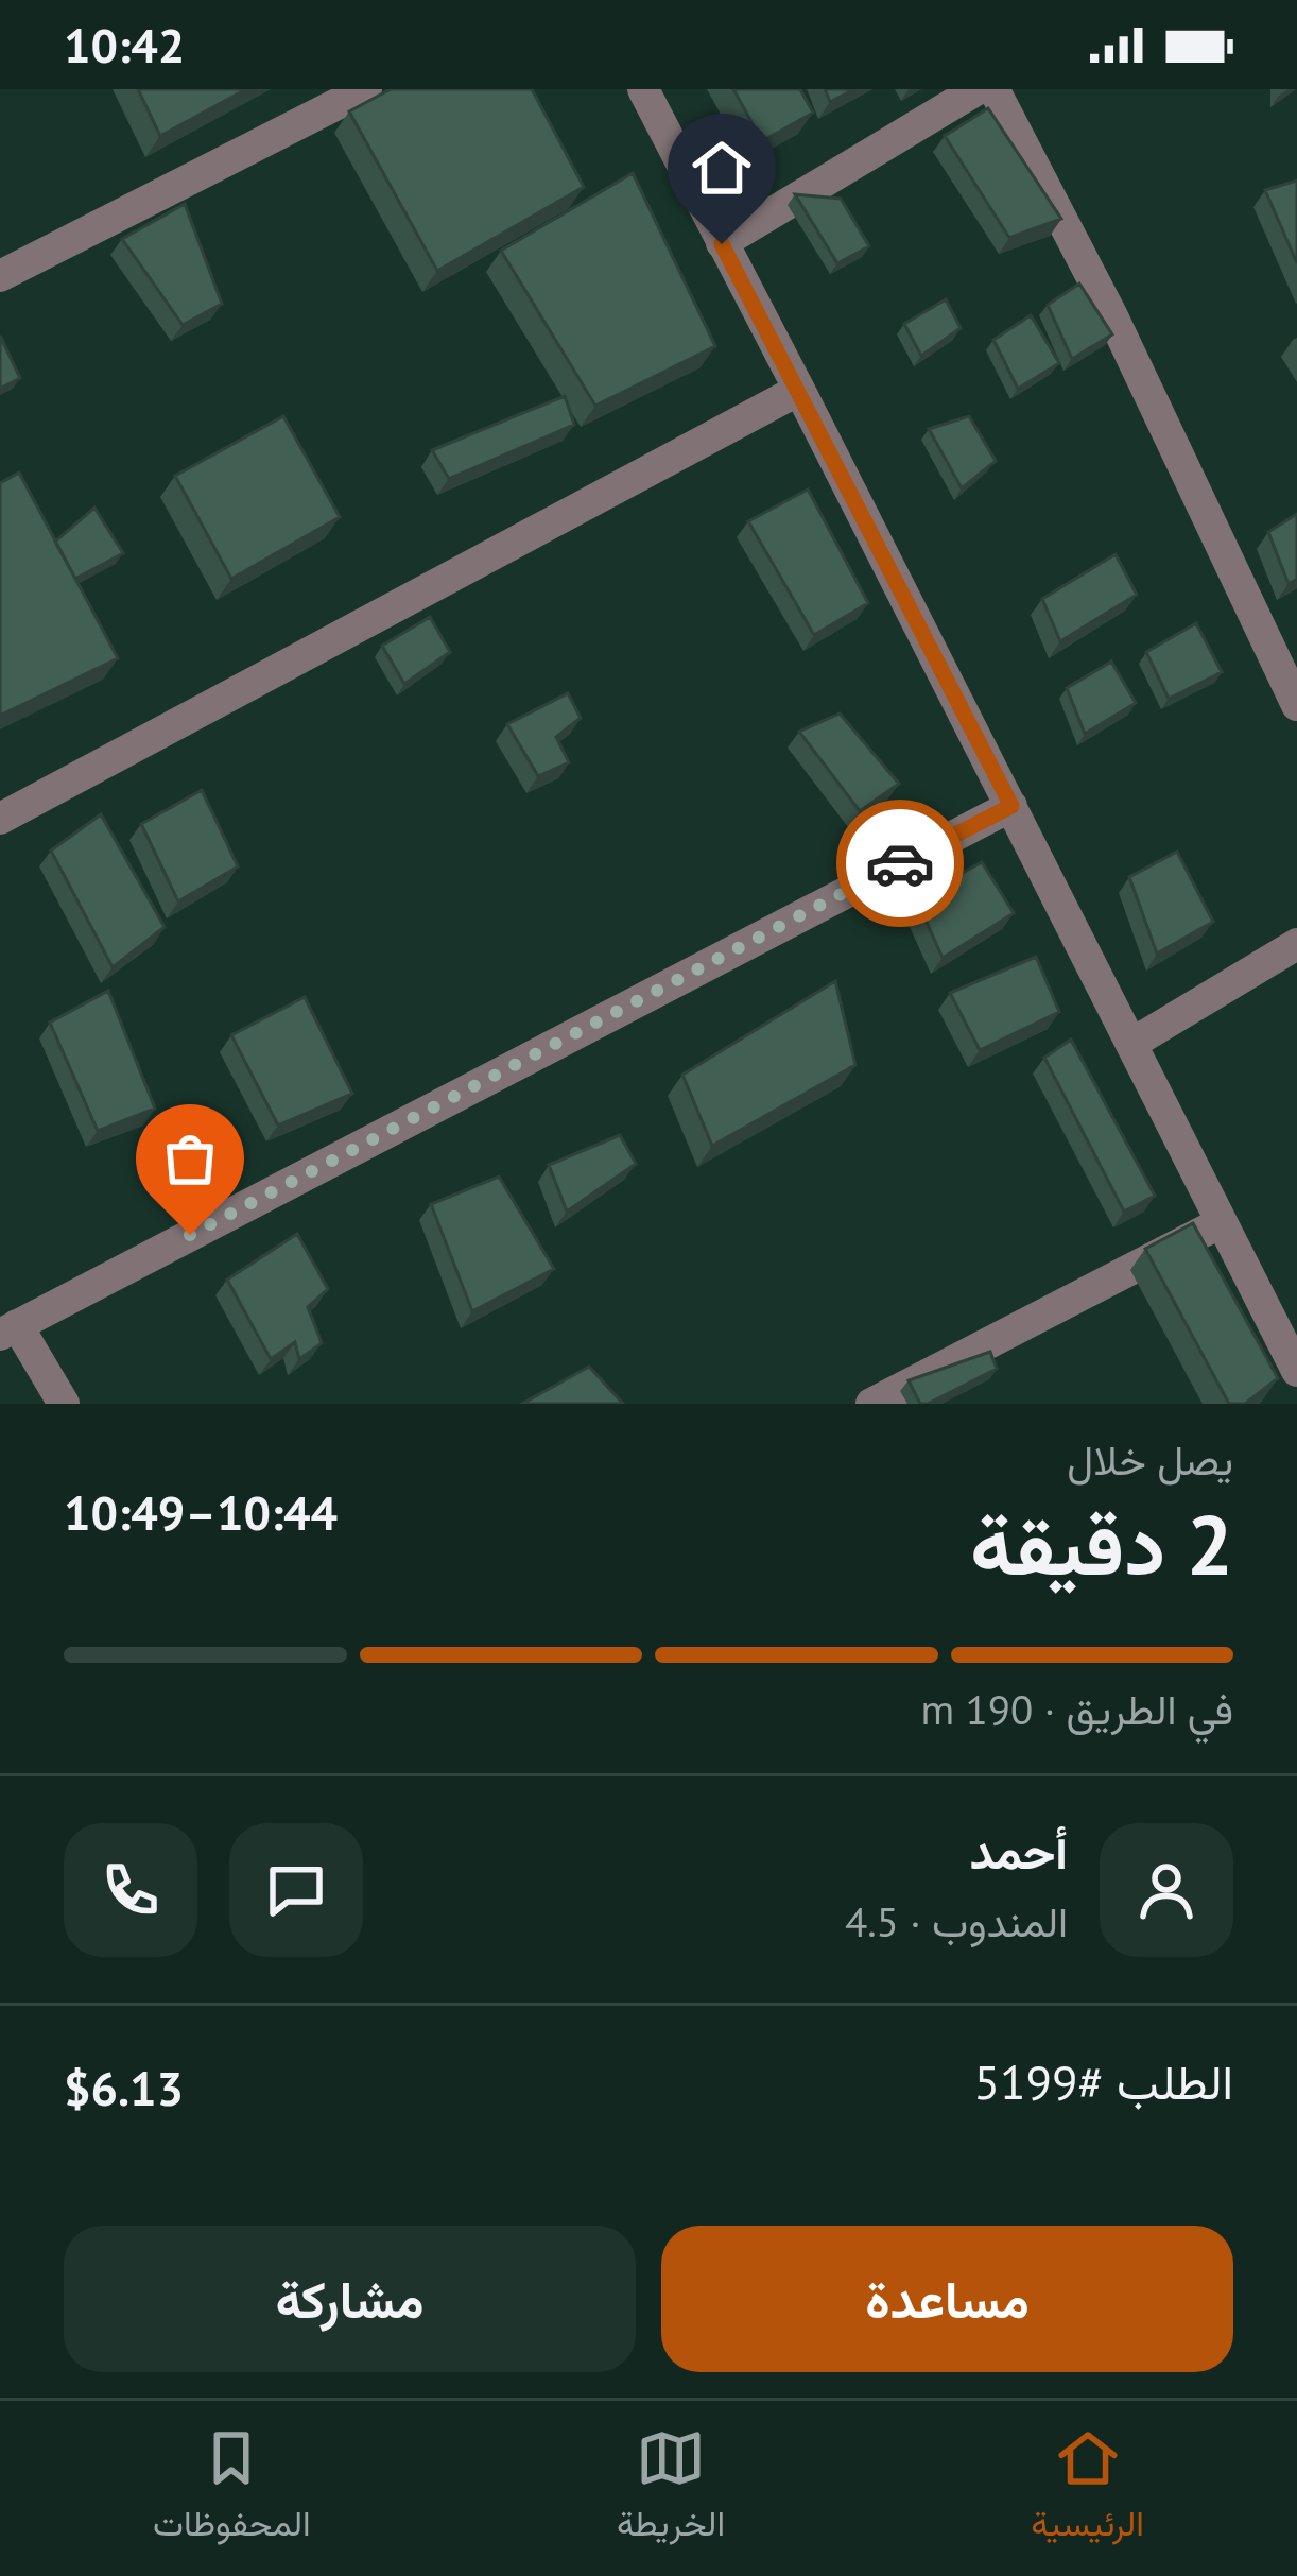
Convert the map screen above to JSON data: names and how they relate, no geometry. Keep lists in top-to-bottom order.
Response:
{
  "page": {
    "status": "10:42",
    "heading": ["2 دقيقة", "يصل خلال", "10:44–10:49"],
    "panel": [
      "أحمد",
      "المندوب · 4.5",
      "الطلب #5199",
      "$6.13"
    ],
    "bar": "في الطريق · 190 m",
    "buttons": ["مساعدة", "مشاركة"],
    "tabs": ["الرئيسية", "الخريطة", "المحفوظات"]
  }
}
